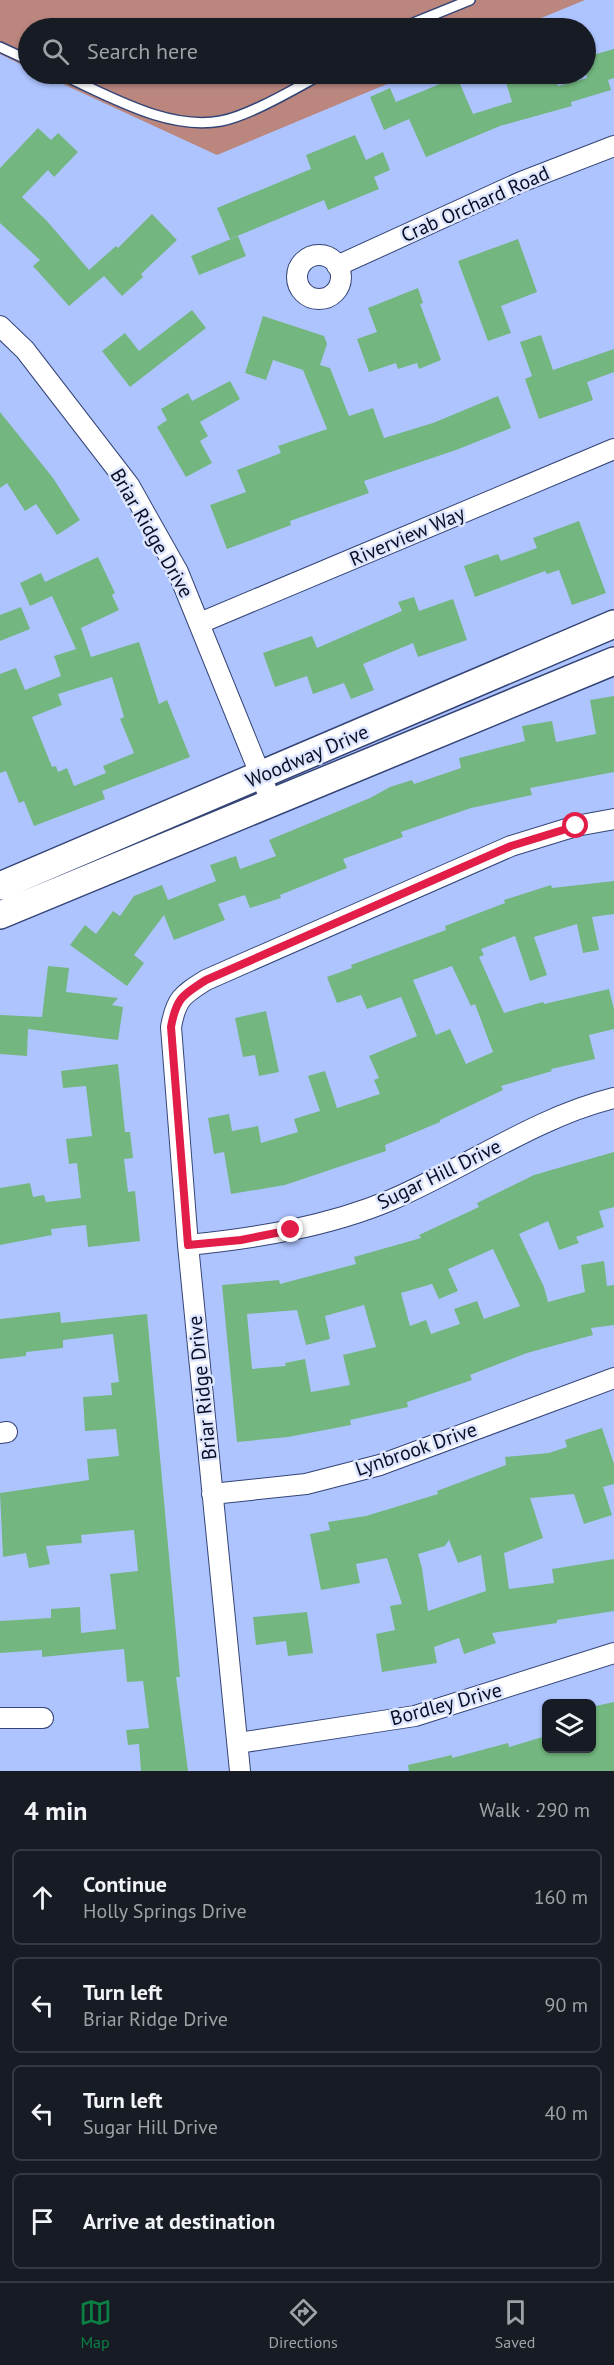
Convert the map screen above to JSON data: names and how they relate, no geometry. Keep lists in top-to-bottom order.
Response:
{
  "streets": {
    "main road": ["Woodway Drive"],
    "street": [
      "Crab Orchard Road",
      "Briar Ridge Drive",
      "Riverview Way",
      "Sugar Hill Drive",
      "Lynbrook Drive",
      "Bordley Drive"
    ]
  },
  "crossings": [
    ["Briar Ridge Drive", "Riverview Way"],
    ["Briar Ridge Drive", "Woodway Drive"],
    ["Briar Ridge Drive", "Sugar Hill Drive"],
    ["Briar Ridge Drive", "Lynbrook Drive"],
    ["Briar Ridge Drive", "Bordley Drive"]
  ],
  "page": {
    "search": "Search here",
    "heading": ["4 min", "Walk · 290 m"],
    "list": [
      ["Continue", "Holly Springs Drive", "160 m"],
      ["Turn left", "Briar Ridge Drive", "90 m"],
      ["Turn left", "Sugar Hill Drive", "40 m"],
      "Arrive at destination"
    ],
    "nav": ["Map", "Directions", "Saved"]
  }
}
